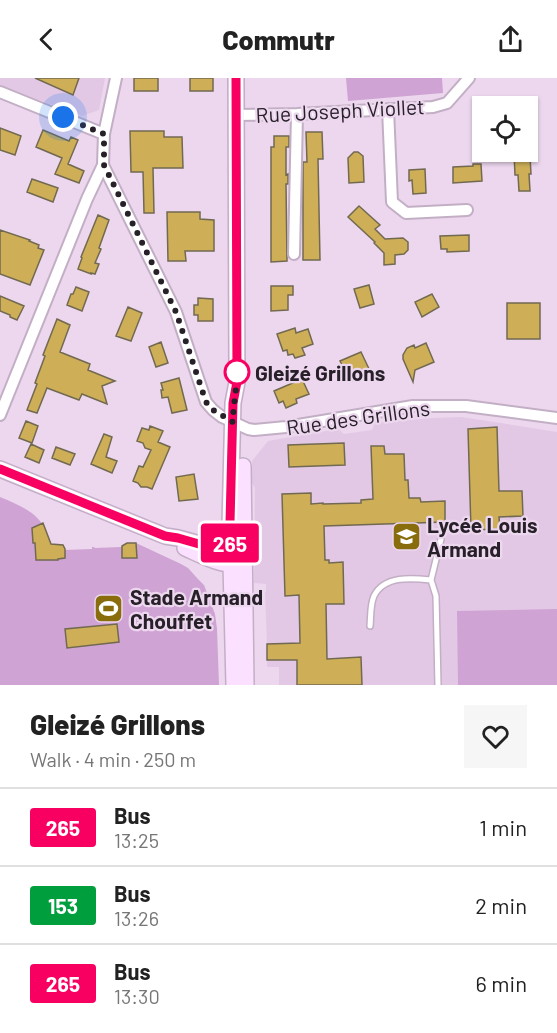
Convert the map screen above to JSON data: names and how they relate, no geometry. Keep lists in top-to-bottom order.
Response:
{
  "streets": {
    "street": ["Rue Joseph Viollet", "Rue des Grillons"]
  },
  "places": {
    "other": ["Gleizé Grillons"],
    "school or university": ["Lycée Louis Armand"],
    "sports": ["Stade Armand Chouffet"]
  },
  "lines": ["bus line 265"],
  "page": {
    "header": "Commutr",
    "on_map": "265",
    "heading": ["Gleizé Grillons", "Walk · 4 min · 250 m"],
    "list": [
      {
        "mark": "265",
        "name": "Bus",
        "note": "13:25",
        "value": "1 min"
      },
      {
        "mark": "153",
        "name": "Bus",
        "note": "13:26",
        "value": "2 min"
      },
      {
        "mark": "265",
        "name": "Bus",
        "note": "13:30",
        "value": "6 min"
      }
    ]
  }
}
